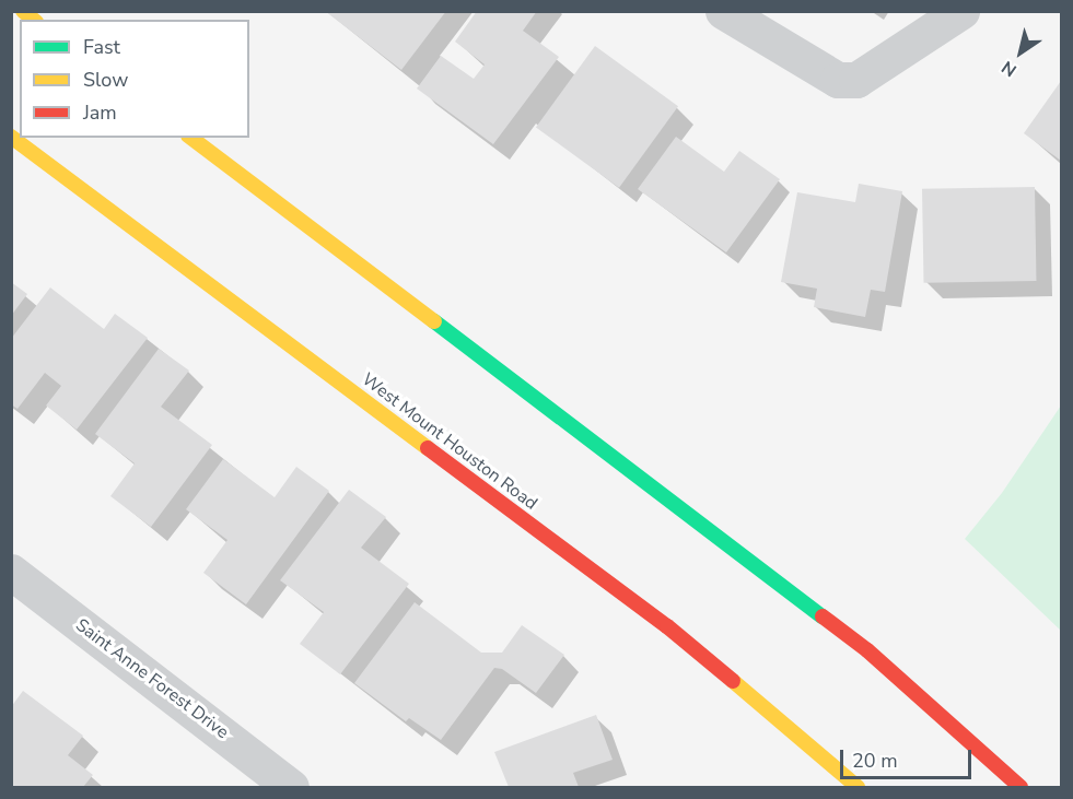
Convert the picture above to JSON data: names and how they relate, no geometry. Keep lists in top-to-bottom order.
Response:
{
  "streets": {
    "main road": ["West Mount Houston Road"],
    "street": ["Saint Anne Forest Drive"]
  },
  "legend": ["Fast", "Slow", "Jam"],
  "scale_bar": "20 m",
  "north": "bottom left"
}
